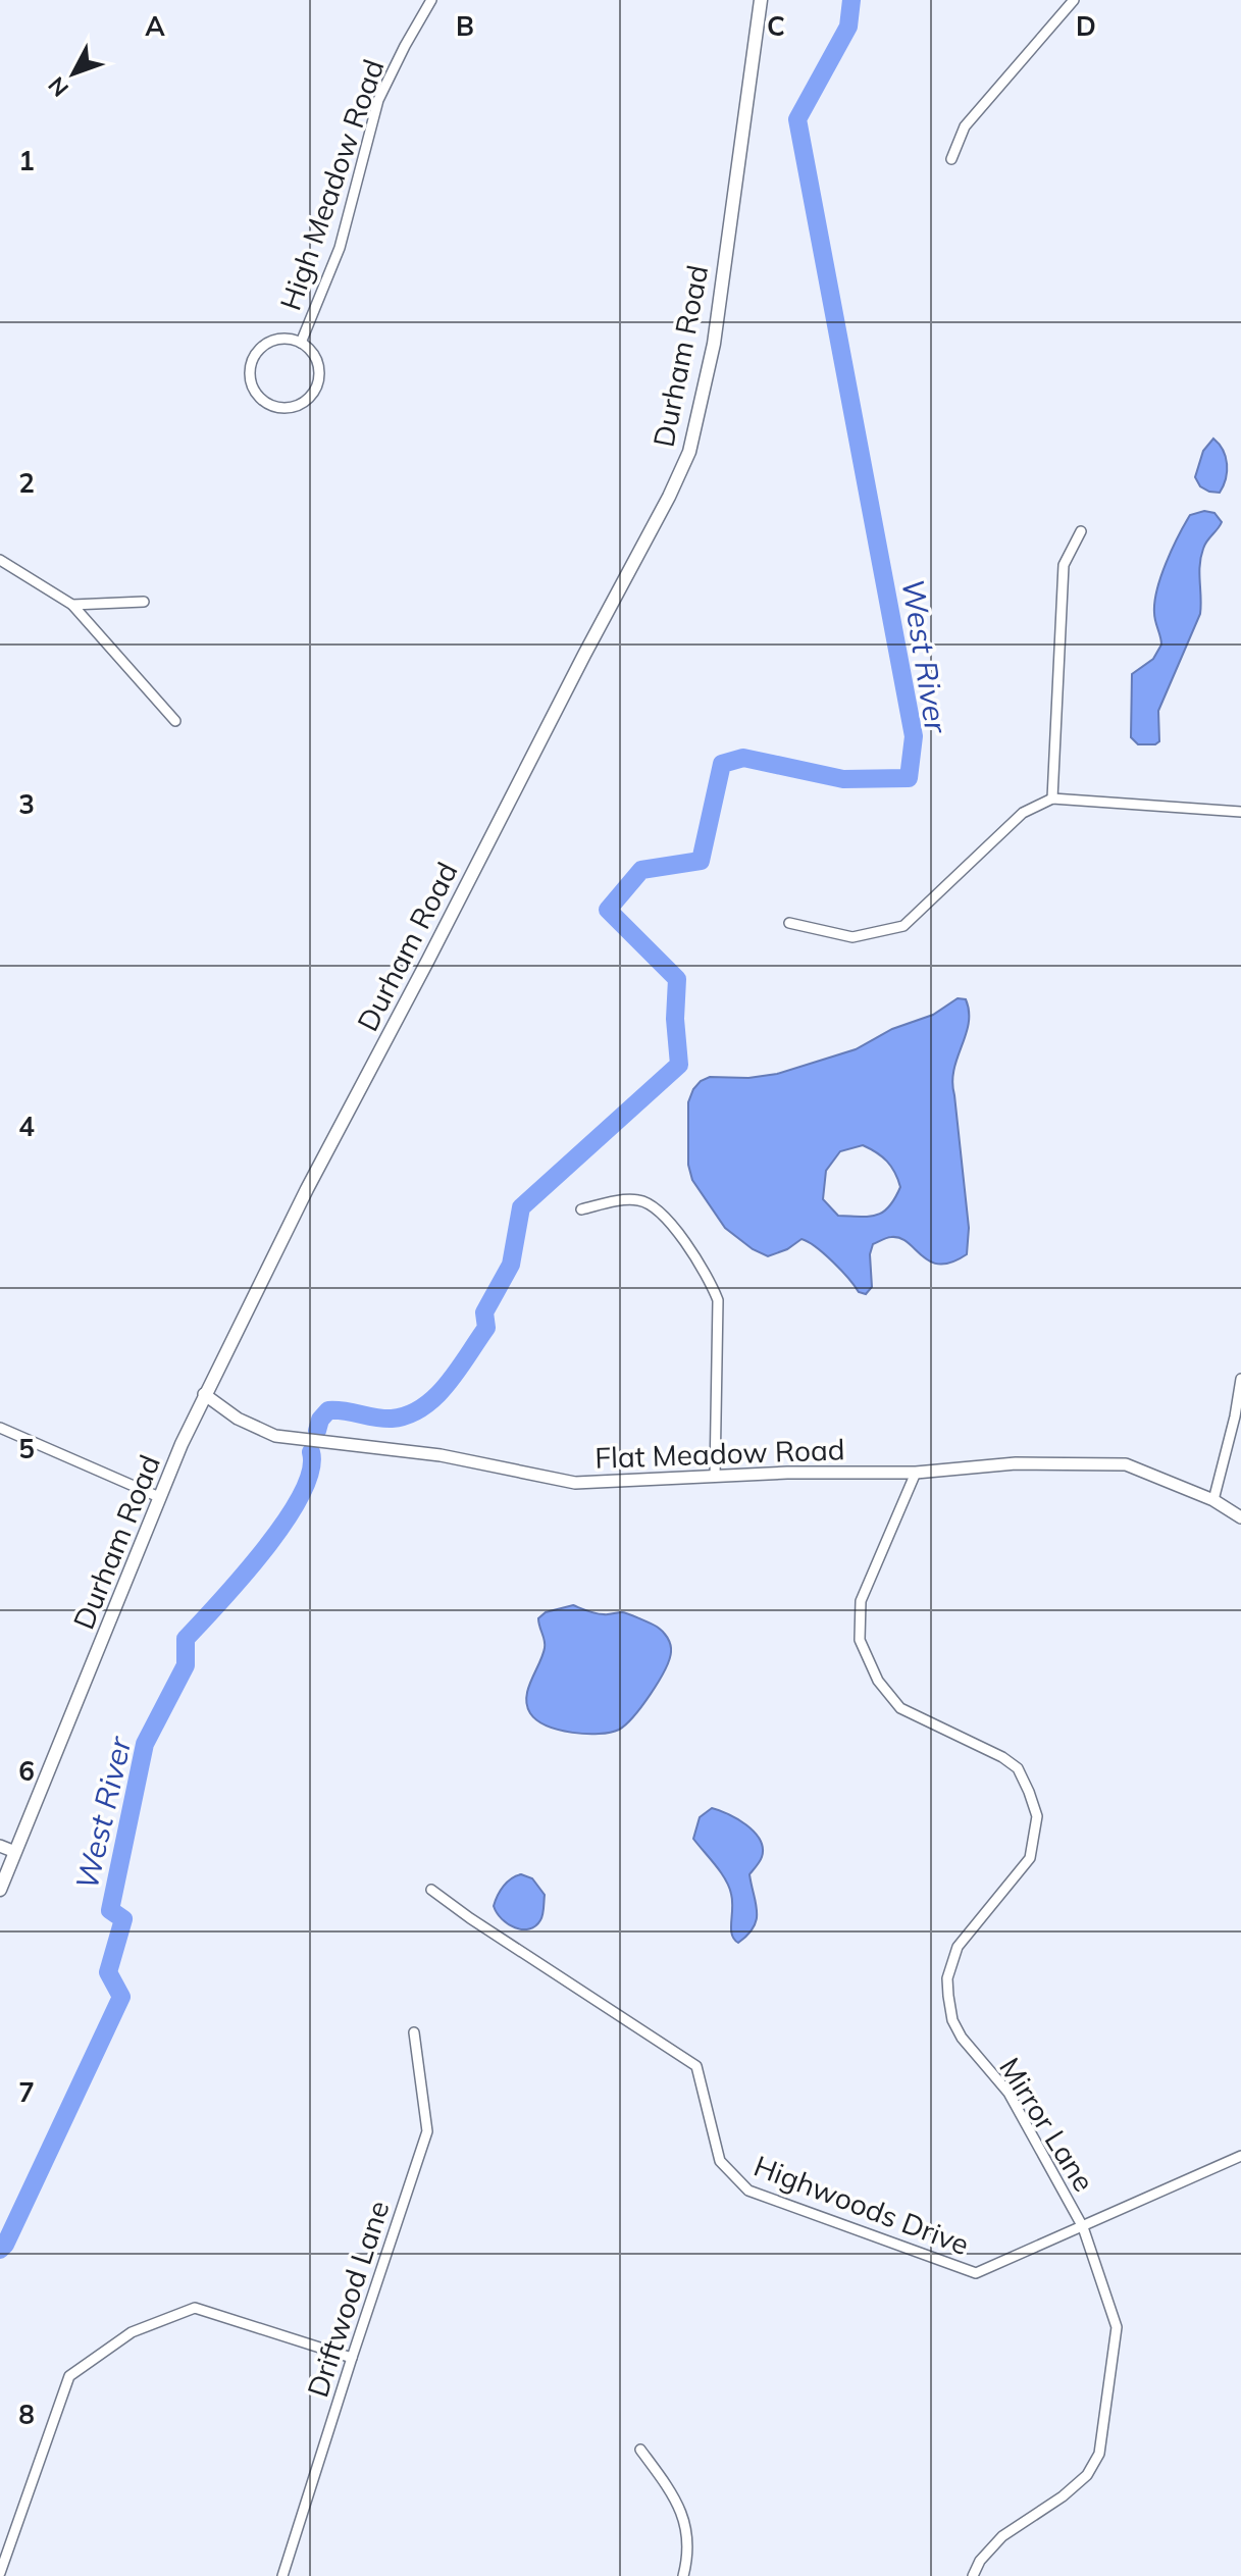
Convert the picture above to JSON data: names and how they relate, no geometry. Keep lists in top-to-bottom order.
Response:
{
  "streets": {
    "main road": ["Durham Road"],
    "street": [
      "High Meadow Road",
      "Flat Meadow Road",
      "Mirror Lane",
      "Highwoods Drive",
      "Driftwood Lane"
    ]
  },
  "crossings": [
    ["Durham Road", "Flat Meadow Road"],
    ["Flat Meadow Road", "Mirror Lane"],
    ["Mirror Lane", "Highwoods Drive"]
  ],
  "water": ["West River"],
  "north": "bottom left",
  "grid": {
    "columns": [
      "A",
      "B",
      "C",
      "D"
    ],
    "rows": [
      "1",
      "2",
      "3",
      "4",
      "5",
      "6",
      "7",
      "8"
    ]
  }
}
